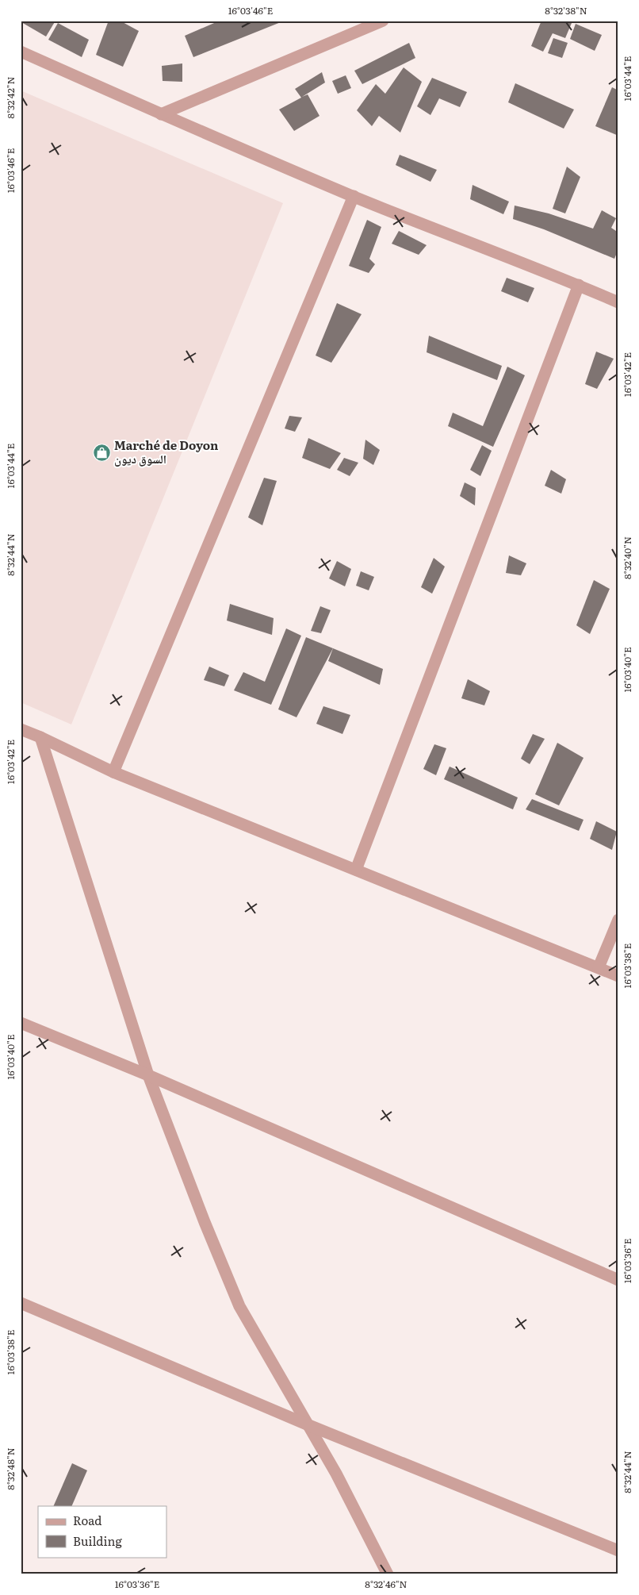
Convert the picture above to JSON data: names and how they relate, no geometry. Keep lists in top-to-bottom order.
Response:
{
  "places": {
    "shop": ["Marché de Doyon السوق ديون"]
  },
  "legend": ["Road", "Building"],
  "coordinates": [
    "16°03'46\"E",
    "8°32'38\"N",
    "16°03'44\"E",
    "8°32'42\"N",
    "16°03'42\"E",
    "8°32'44\"N",
    "8°32'40\"N",
    "16°03'40\"E",
    "16°03'38\"E",
    "16°03'36\"E",
    "8°32'48\"N",
    "8°32'46\"N"
  ]
}
